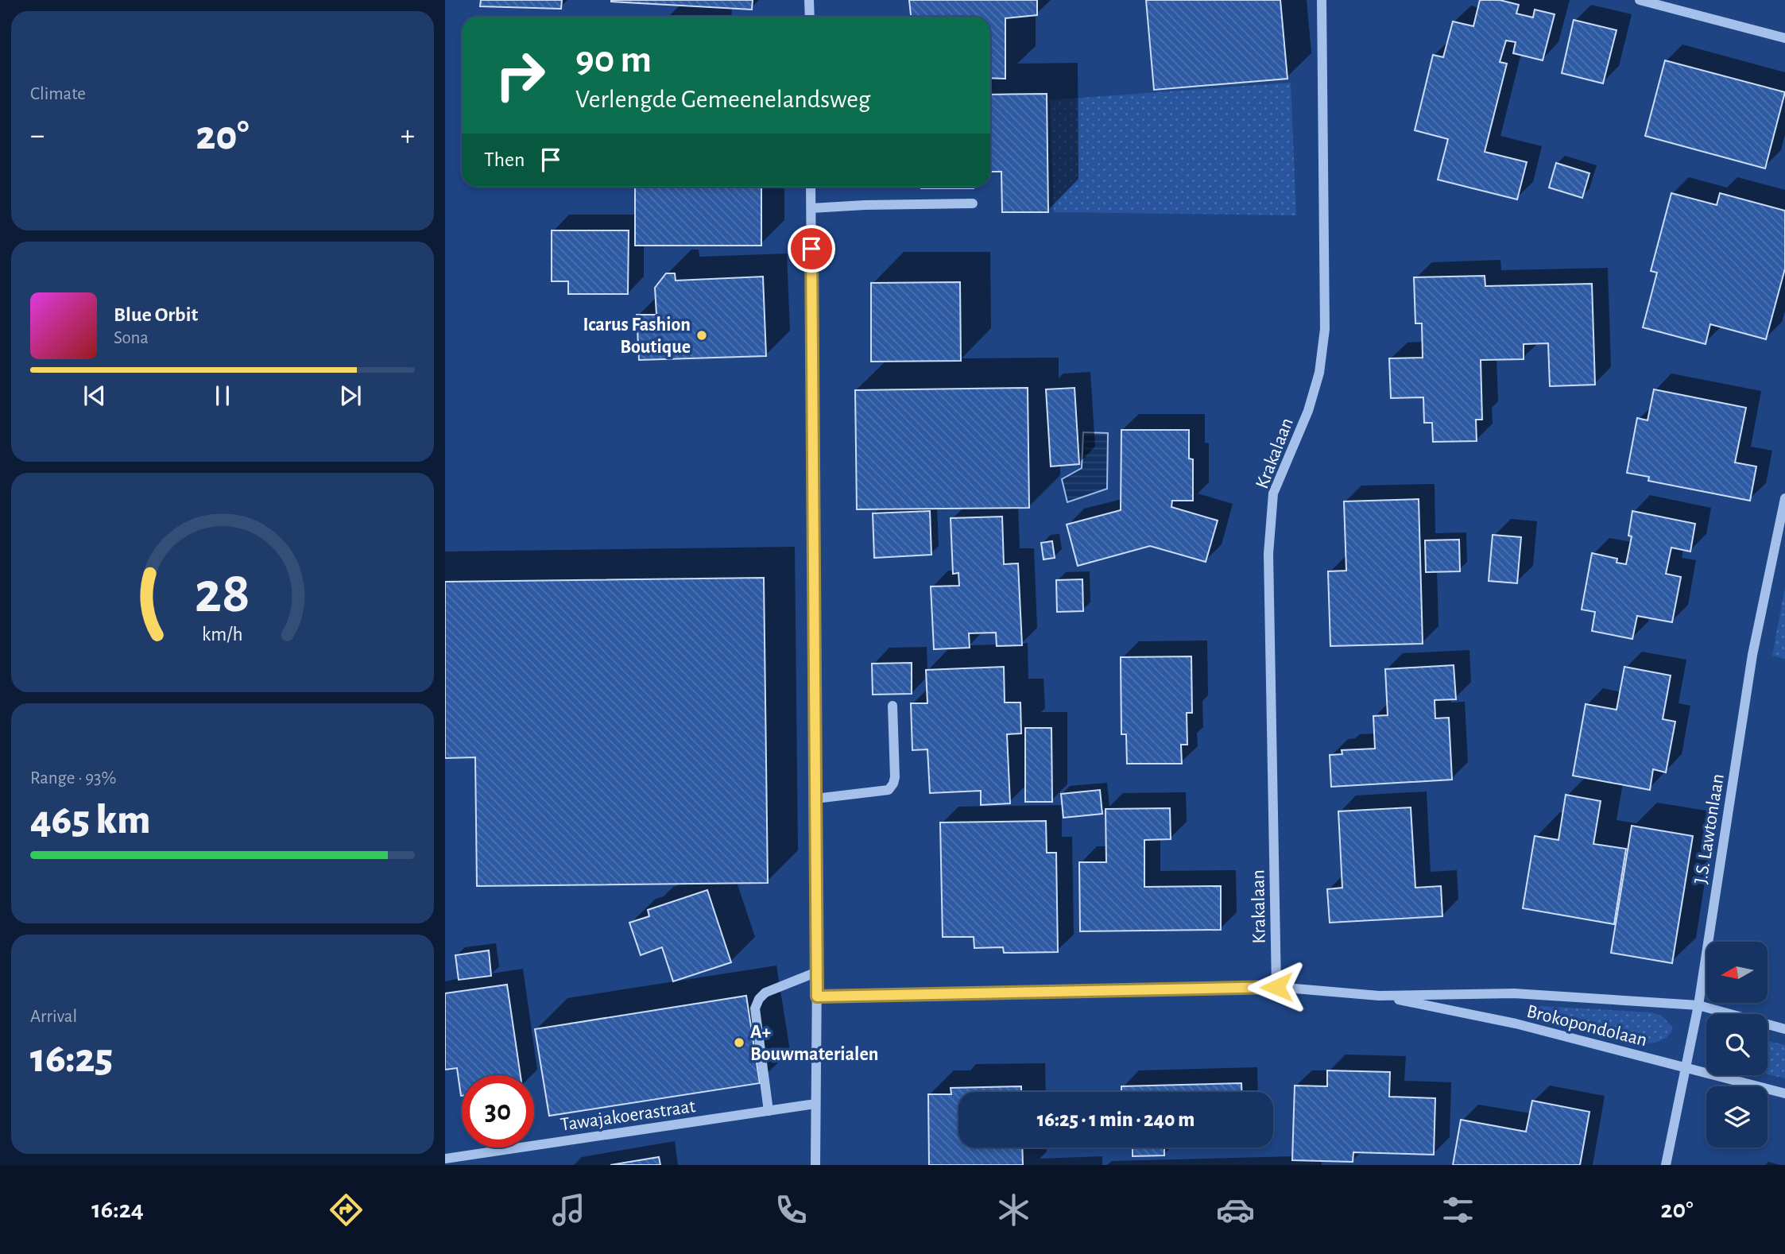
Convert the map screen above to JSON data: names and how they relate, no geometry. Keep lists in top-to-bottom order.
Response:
{
  "streets": {
    "street": [
      "Krakalaan",
      "J.S. Lawtonlaan",
      "Brokopondolaan",
      "Tawajakoerastraat"
    ]
  },
  "crossings": [
    ["Krakalaan", "Brokopondolaan"],
    ["J.S. Lawtonlaan", "Brokopondolaan"]
  ],
  "places": ["Icarus Fashion Boutique", "A+ Bouwmaterialen"],
  "north": "left",
  "page": {
    "tile": [
      "Climate",
      ["Range · 93%", "465 km"],
      ["Arrival", "16:25"]
    ],
    "turn": ["90 m", "Verlengde Gemeenelandsweg"],
    "heat": ["−", "20°", "+"],
    "then": "Then",
    "song": ["Blue Orbit", "Sona"],
    "limit": "30",
    "trip": "16:25 · 1 min · 240 m",
    "tabs": ["16:24", "20°"],
    "gauge": ["28", "km/h"]
  }
}
